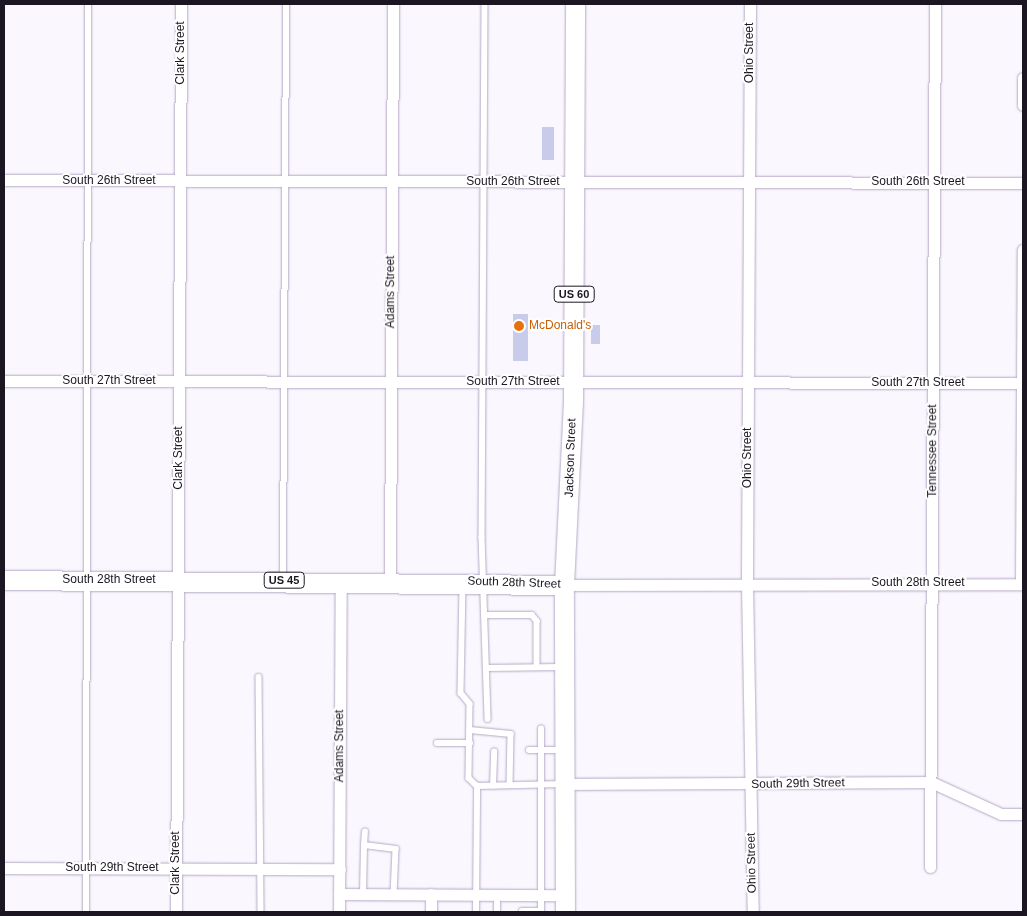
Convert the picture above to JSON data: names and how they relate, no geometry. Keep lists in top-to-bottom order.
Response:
{
  "streets": {
    "main road": [
      "US 60",
      "Jackson Street",
      "South 28th Street",
      "US 45"
    ],
    "street": [
      "Clark Street",
      "Ohio Street",
      "South 26th Street",
      "Adams Street",
      "South 27th Street",
      "Tennessee Street",
      "South 29th Street"
    ]
  },
  "crossings": [
    ["Clark Street", "South 26th Street"],
    ["Clark Street", "South 27th Street"],
    ["Clark Street", "South 28th Street"],
    ["Clark Street", "South 29th Street"],
    ["Ohio Street", "South 26th Street"],
    ["Ohio Street", "South 27th Street"],
    ["Ohio Street", "South 28th Street"],
    ["Ohio Street", "South 29th Street"],
    ["South 26th Street", "Adams Street"],
    ["South 26th Street", "Tennessee Street"],
    ["South 26th Street", "Jackson Street"],
    ["Adams Street", "South 27th Street"],
    ["Adams Street", "South 28th Street"],
    ["Adams Street", "South 29th Street"],
    ["South 27th Street", "Tennessee Street"],
    ["South 27th Street", "Jackson Street"],
    ["Tennessee Street", "South 28th Street"],
    ["Tennessee Street", "South 29th Street"],
    ["Jackson Street", "South 28th Street"],
    ["Jackson Street", "South 29th Street"]
  ],
  "places": ["McDonald's"]
}
